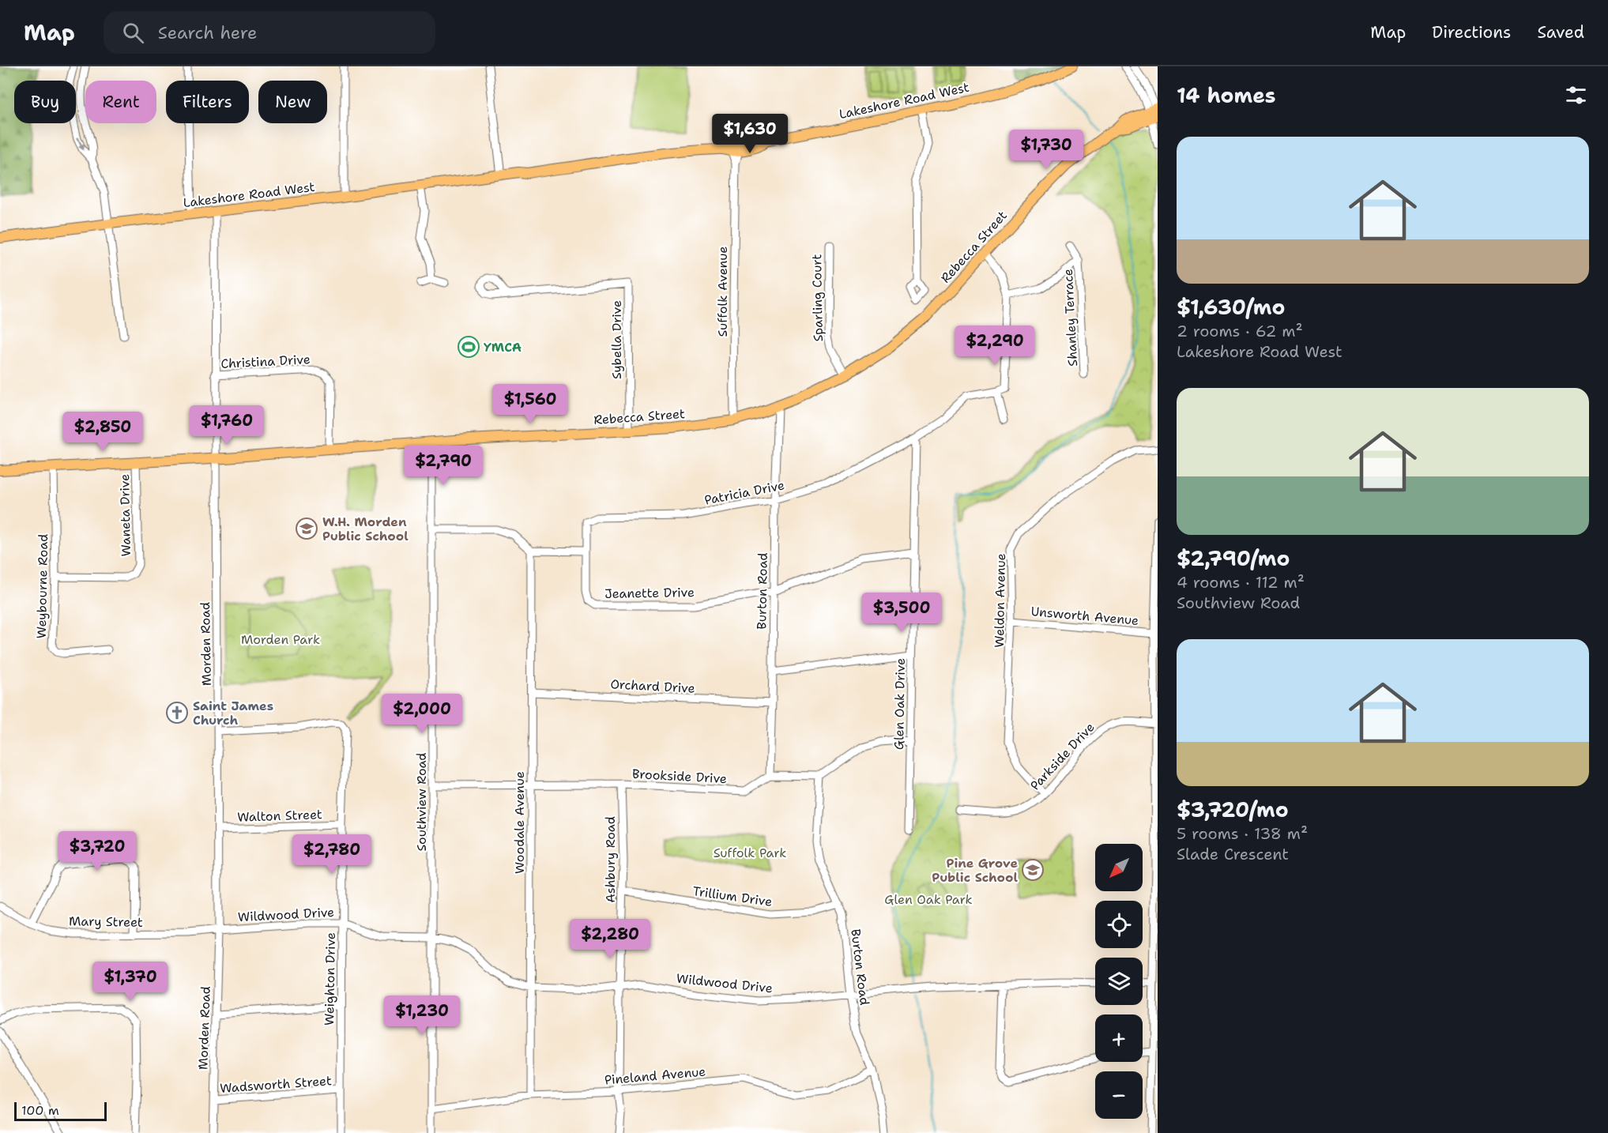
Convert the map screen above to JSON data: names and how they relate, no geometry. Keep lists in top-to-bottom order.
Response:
{
  "streets": {
    "main road": ["Lakeshore Road West", "Rebecca Street"],
    "street": [
      "Suffolk Avenue",
      "Sparling Court",
      "Shanley Terrace",
      "Sybella Drive",
      "Christina Drive",
      "Patricia Drive",
      "Waneta Drive",
      "Weybourne Road",
      "Burton Road",
      "Jeanette Drive",
      "Weldon Avenue",
      "Unsworth Avenue",
      "Morden Road",
      "Orchard Drive",
      "Glen Oak Drive",
      "Parkside Drive",
      "Brookside Drive",
      "Southview Road",
      "Walton Street",
      "Woodale Avenue",
      "Ashbury Road",
      "Trillium Drive",
      "Wildwood Drive",
      "Mary Street",
      "Weighton Drive",
      "Pineland Avenue",
      "Wadsworth Street"
    ]
  },
  "crossings": [
    ["Lakeshore Road West", "Suffolk Avenue"],
    ["Lakeshore Road West", "Morden Road"],
    ["Rebecca Street", "Suffolk Avenue"],
    ["Rebecca Street", "Sparling Court"],
    ["Rebecca Street", "Sybella Drive"],
    ["Rebecca Street", "Christina Drive"],
    ["Rebecca Street", "Waneta Drive"],
    ["Rebecca Street", "Weybourne Road"],
    ["Rebecca Street", "Burton Road"],
    ["Rebecca Street", "Morden Road"],
    ["Rebecca Street", "Southview Road"],
    ["Christina Drive", "Morden Road"],
    ["Patricia Drive", "Burton Road"],
    ["Patricia Drive", "Jeanette Drive"],
    ["Patricia Drive", "Glen Oak Drive"],
    ["Waneta Drive", "Weybourne Road"],
    ["Burton Road", "Jeanette Drive"],
    ["Burton Road", "Orchard Drive"],
    ["Burton Road", "Brookside Drive"],
    ["Burton Road", "Trillium Drive"],
    ["Burton Road", "Wildwood Drive"],
    ["Burton Road", "Pineland Avenue"],
    ["Jeanette Drive", "Glen Oak Drive"],
    ["Weldon Avenue", "Unsworth Avenue"],
    ["Weldon Avenue", "Parkside Drive"],
    ["Morden Road", "Walton Street"],
    ["Morden Road", "Wildwood Drive"],
    ["Morden Road", "Mary Street"],
    ["Morden Road", "Weighton Drive"],
    ["Morden Road", "Wadsworth Street"],
    ["Orchard Drive", "Woodale Avenue"],
    ["Brookside Drive", "Southview Road"],
    ["Brookside Drive", "Woodale Avenue"],
    ["Brookside Drive", "Ashbury Road"],
    ["Southview Road", "Wildwood Drive"],
    ["Southview Road", "Pineland Avenue"],
    ["Walton Street", "Weighton Drive"],
    ["Woodale Avenue", "Wildwood Drive"],
    ["Woodale Avenue", "Pineland Avenue"],
    ["Ashbury Road", "Trillium Drive"],
    ["Ashbury Road", "Wildwood Drive"],
    ["Ashbury Road", "Pineland Avenue"],
    ["Wildwood Drive", "Mary Street"],
    ["Wildwood Drive", "Weighton Drive"],
    ["Weighton Drive", "Wadsworth Street"]
  ],
  "parks": ["Morden Park", "Suffolk Park", "Glen Oak Park"],
  "places": {
    "sports": ["YMCA"],
    "school or university": ["W.H. Morden Public School", "Pine Grove Public School"],
    "church": ["Saint James Church"]
  },
  "scale_bar": "100 m",
  "north": "bottom left",
  "page": {
    "header": "Map",
    "search": "Search here",
    "nav": ["Map", "Directions", "Saved"],
    "heading": "14 homes",
    "chip": [
      "Buy",
      "Rent",
      "Filters",
      "New"
    ],
    "price": [
      "$1,630",
      "$1,730",
      "$2,290",
      "$1,560",
      "$1,760",
      "$2,850",
      "$2,790",
      "$3,500",
      "$2,000",
      "$3,720",
      "$2,780",
      "$2,280",
      "$1,370",
      "$1,230"
    ],
    "list": [
      {
        "name": "$1,630/mo",
        "note": "2 rooms · 62 m² · Lakeshore Road West"
      },
      {
        "name": "$2,790/mo",
        "note": "4 rooms · 112 m² · Southview Road"
      },
      {
        "name": "$3,720/mo",
        "note": "5 rooms · 138 m² · Slade Crescent"
      }
    ],
    "map_buttons": ["+", "−"],
    "scale": "100 m"
  }
}
